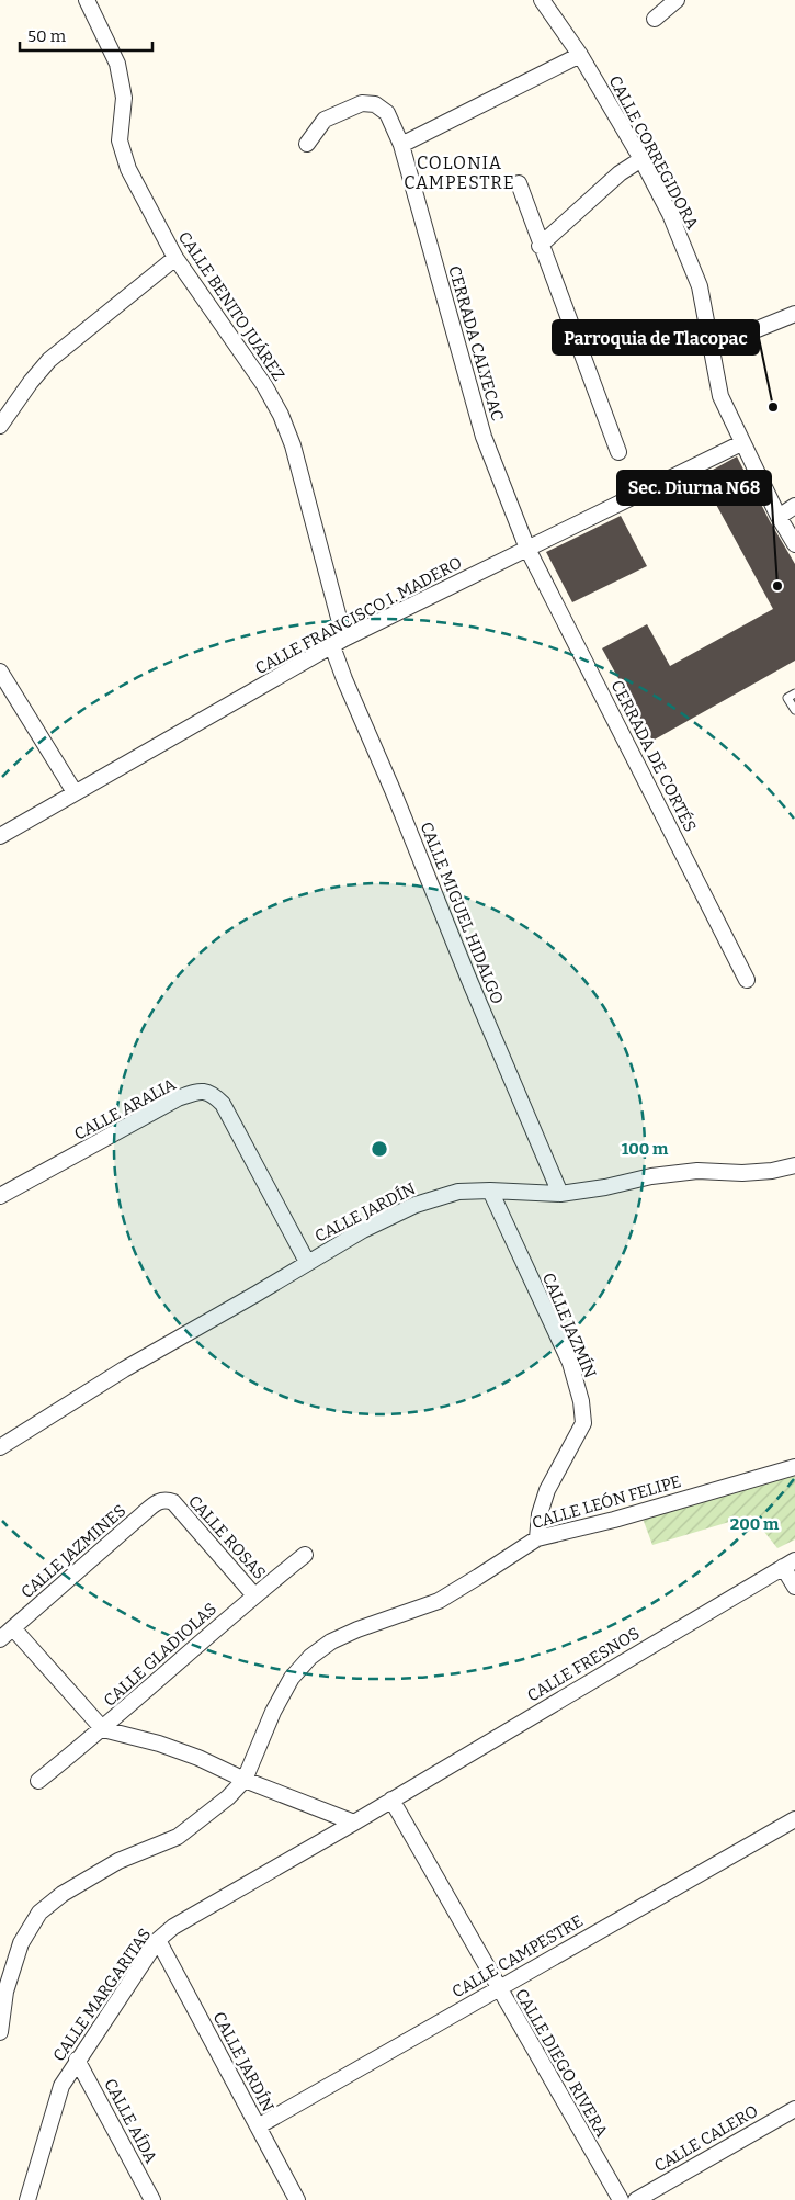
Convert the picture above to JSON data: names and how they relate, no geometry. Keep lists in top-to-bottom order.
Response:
{
  "streets": {
    "street": [
      "CALLE CORREGIDORA",
      "CALLE BENITO JUÁREZ",
      "CERRADA CALYECAC",
      "CALLE FRANCISCO I. MADERO",
      "CERRADA DE CORTÉS",
      "CALLE MIGUEL HIDALGO",
      "CALLE ARALIA",
      "CALLE JARDÍN",
      "CALLE JAZMÍN",
      "CALLE LEÓN FELIPE",
      "CALLE ROSAS",
      "CALLE JAZMINES",
      "CALLE GLADIOLAS",
      "CALLE FRESNOS",
      "CALLE CAMPESTRE",
      "CALLE MARGARITAS",
      "CALLE DIEGO RIVERA",
      "CALLE AÍDA",
      "CALLE CALERO"
    ]
  },
  "crossings": [
    ["CALLE CORREGIDORA", "CALLE FRANCISCO I. MADERO"],
    ["CALLE BENITO JUÁREZ", "CALLE FRANCISCO I. MADERO"],
    ["CALLE BENITO JUÁREZ", "CALLE MIGUEL HIDALGO"],
    ["CERRADA CALYECAC", "CALLE FRANCISCO I. MADERO"],
    ["CERRADA CALYECAC", "CERRADA DE CORTÉS"],
    ["CALLE FRANCISCO I. MADERO", "CERRADA DE CORTÉS"],
    ["CALLE FRANCISCO I. MADERO", "CALLE MIGUEL HIDALGO"],
    ["CALLE MIGUEL HIDALGO", "CALLE JARDÍN"],
    ["CALLE ARALIA", "CALLE JARDÍN"],
    ["CALLE JARDÍN", "CALLE JAZMÍN"],
    ["CALLE JARDÍN", "CALLE CAMPESTRE"],
    ["CALLE JARDÍN", "CALLE MARGARITAS"],
    ["CALLE JAZMÍN", "CALLE LEÓN FELIPE"],
    ["CALLE ROSAS", "CALLE JAZMINES"],
    ["CALLE ROSAS", "CALLE GLADIOLAS"],
    ["CALLE FRESNOS", "CALLE MARGARITAS"],
    ["CALLE FRESNOS", "CALLE DIEGO RIVERA"],
    ["CALLE CAMPESTRE", "CALLE DIEGO RIVERA"],
    ["CALLE MARGARITAS", "CALLE DIEGO RIVERA"],
    ["CALLE MARGARITAS", "CALLE AÍDA"]
  ],
  "districts": ["COLONIA CAMPESTRE"],
  "places": ["Parroquia de Tlacopac", "Sec. Diurna N68"],
  "scale_bar": "50 m",
  "rings": ["100 m", "200 m"]
}
